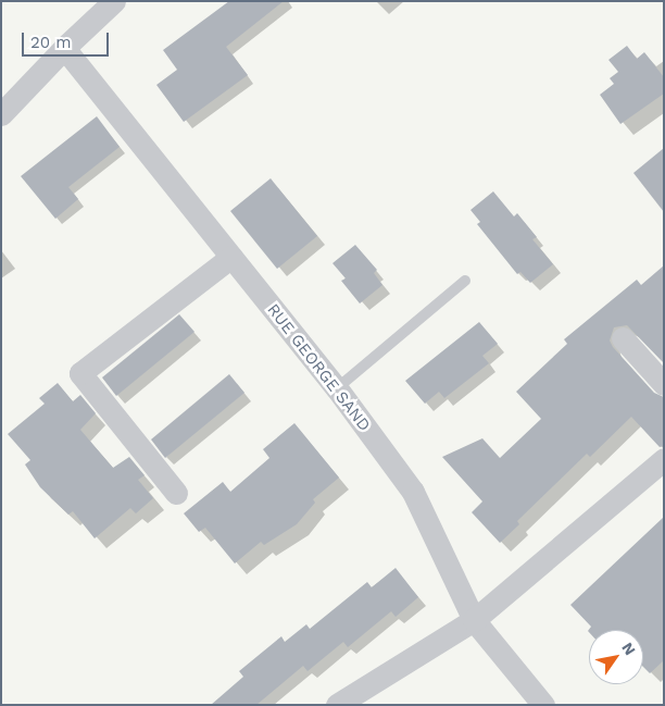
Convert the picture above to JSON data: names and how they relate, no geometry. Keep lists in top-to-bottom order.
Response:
{
  "streets": {
    "street": ["RUE GEORGE SAND"]
  },
  "scale_bar": "20 m",
  "north": "top right"
}
